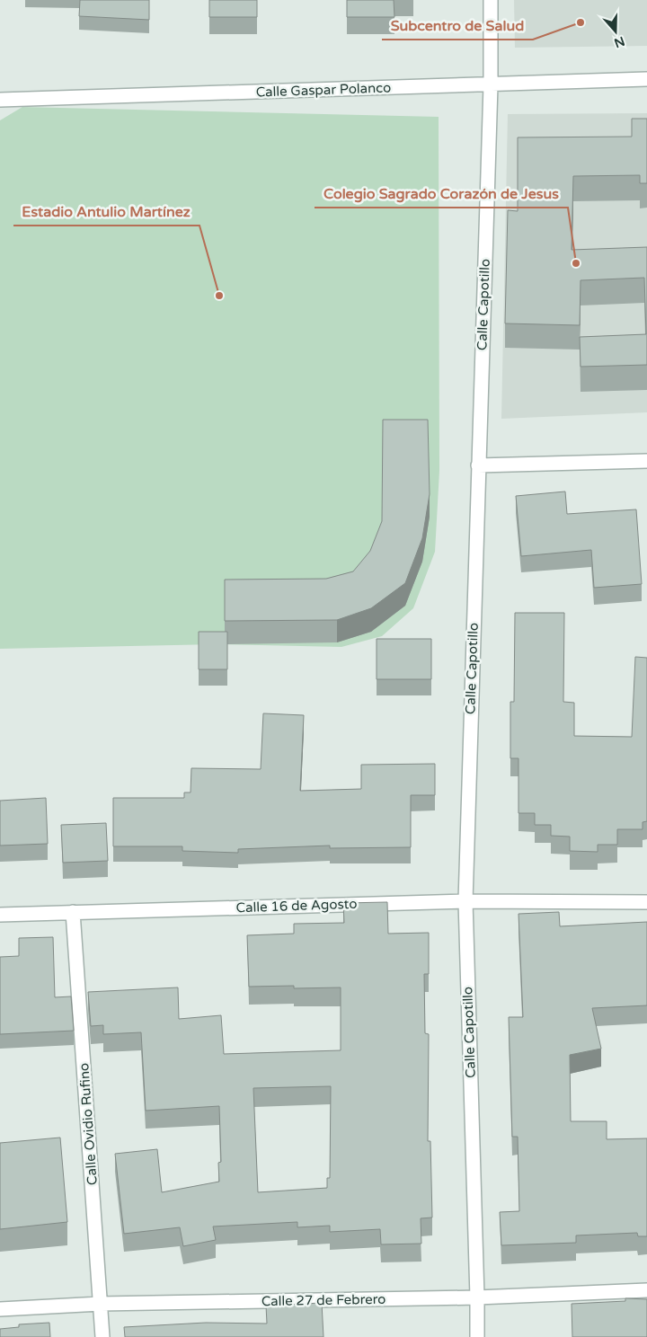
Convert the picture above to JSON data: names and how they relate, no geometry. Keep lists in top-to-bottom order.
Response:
{
  "streets": {
    "street": [
      "Calle Gaspar Polanco",
      "Calle Capotillo",
      "Calle 16 de Agosto",
      "Calle Ovidio Rufino",
      "Calle 27 de Febrero"
    ]
  },
  "crossings": [
    ["Calle Gaspar Polanco", "Calle Capotillo"],
    ["Calle Capotillo", "Calle 16 de Agosto"],
    ["Calle Capotillo", "Calle 27 de Febrero"],
    ["Calle 16 de Agosto", "Calle Ovidio Rufino"],
    ["Calle Ovidio Rufino", "Calle 27 de Febrero"]
  ],
  "places": ["Subcentro de Salud", "Colegio Sagrado Corazón de Jesus", "Estadio Antulio Martínez"],
  "north": "bottom"
}
